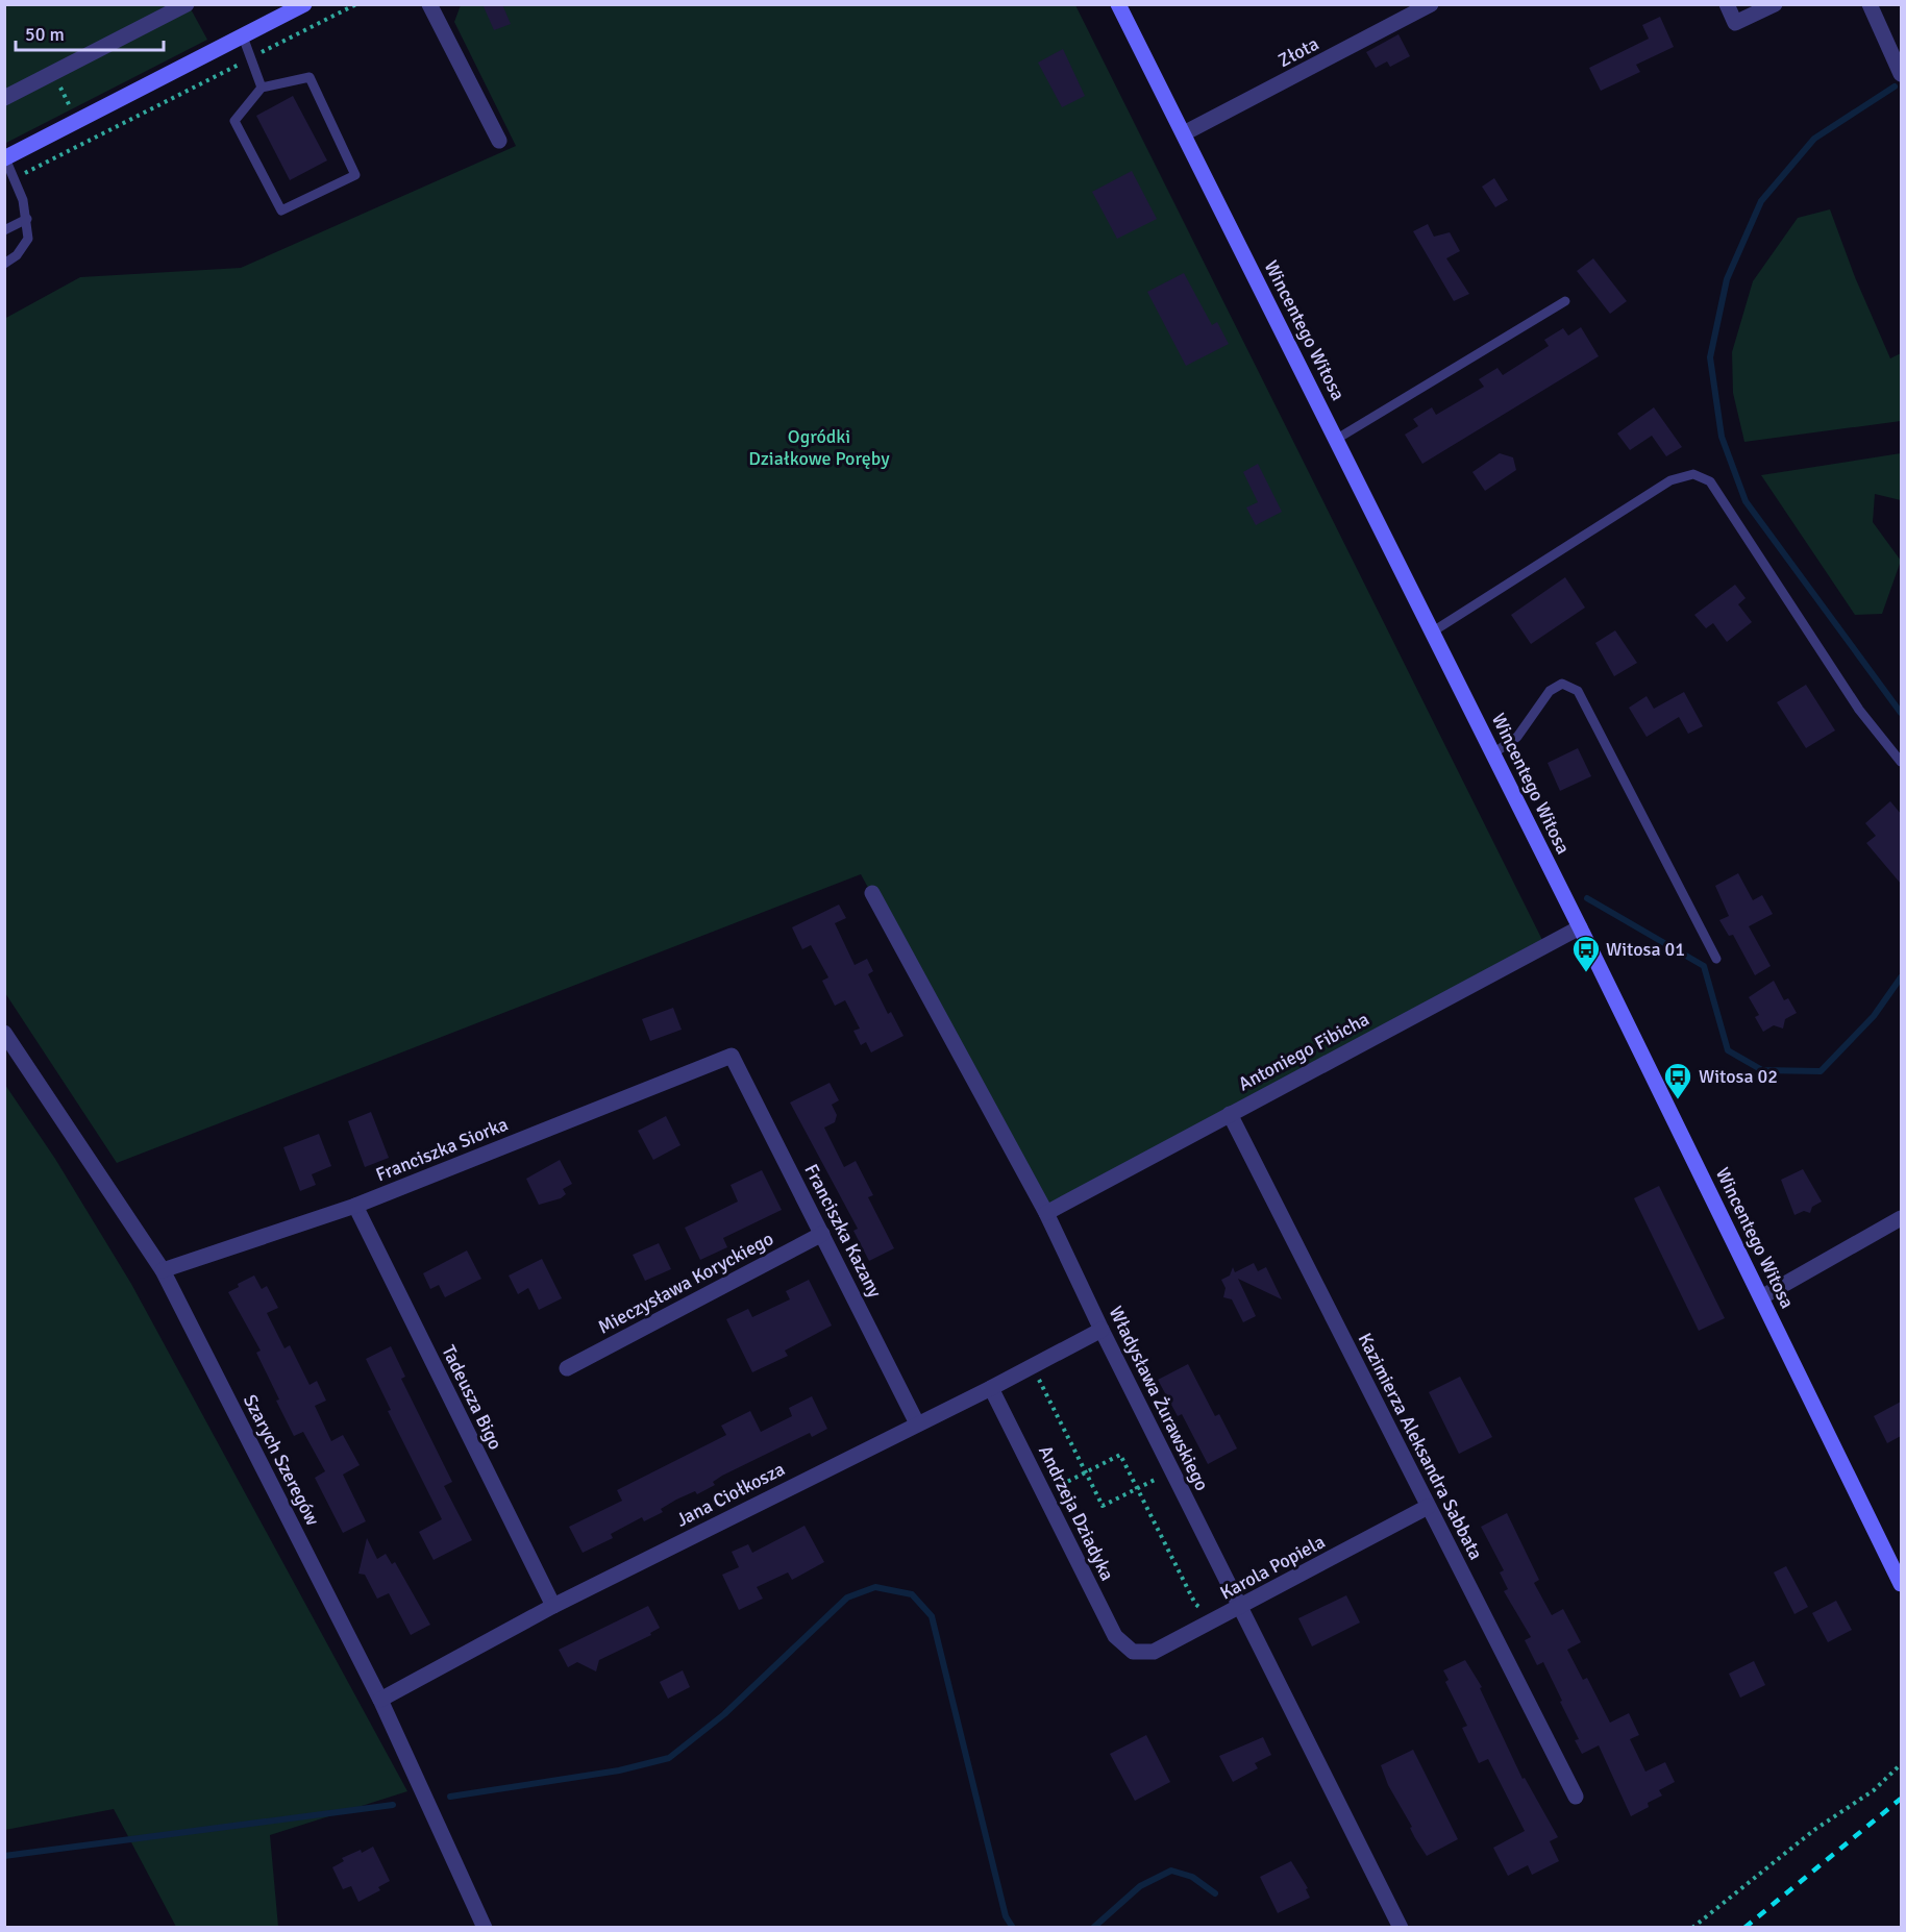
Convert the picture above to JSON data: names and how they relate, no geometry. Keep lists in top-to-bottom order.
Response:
{
  "streets": {
    "street": [
      "Złota",
      "Wincentego Witosa",
      "Antoniego Fibicha",
      "Franciszka Siorka",
      "Franciszka Kazany",
      "Mieczysława Koryckiego",
      "Tadeusza Bigo",
      "Władysława Żurawskiego",
      "Kazimierza Aleksandra Sabbata",
      "Szarych Szeregów",
      "Jana Ciołkosza",
      "Andrzeja Dziadyka",
      "Karola Popiela"
    ]
  },
  "crossings": [
    ["Złota", "Wincentego Witosa"],
    ["Wincentego Witosa", "Antoniego Fibicha"],
    ["Antoniego Fibicha", "Władysława Żurawskiego"],
    ["Antoniego Fibicha", "Kazimierza Aleksandra Sabbata"],
    ["Franciszka Siorka", "Franciszka Kazany"],
    ["Franciszka Siorka", "Tadeusza Bigo"],
    ["Franciszka Siorka", "Szarych Szeregów"],
    ["Franciszka Kazany", "Mieczysława Koryckiego"],
    ["Franciszka Kazany", "Jana Ciołkosza"],
    ["Tadeusza Bigo", "Jana Ciołkosza"],
    ["Władysława Żurawskiego", "Jana Ciołkosza"],
    ["Władysława Żurawskiego", "Karola Popiela"],
    ["Kazimierza Aleksandra Sabbata", "Karola Popiela"],
    ["Szarych Szeregów", "Jana Ciołkosza"],
    ["Jana Ciołkosza", "Andrzeja Dziadyka"],
    ["Andrzeja Dziadyka", "Karola Popiela"]
  ],
  "parks": ["Ogródki Działkowe Poręby"],
  "places": {
    "bus stop": ["Witosa 01", "Witosa 02"]
  },
  "scale_bar": "50 m"
}
